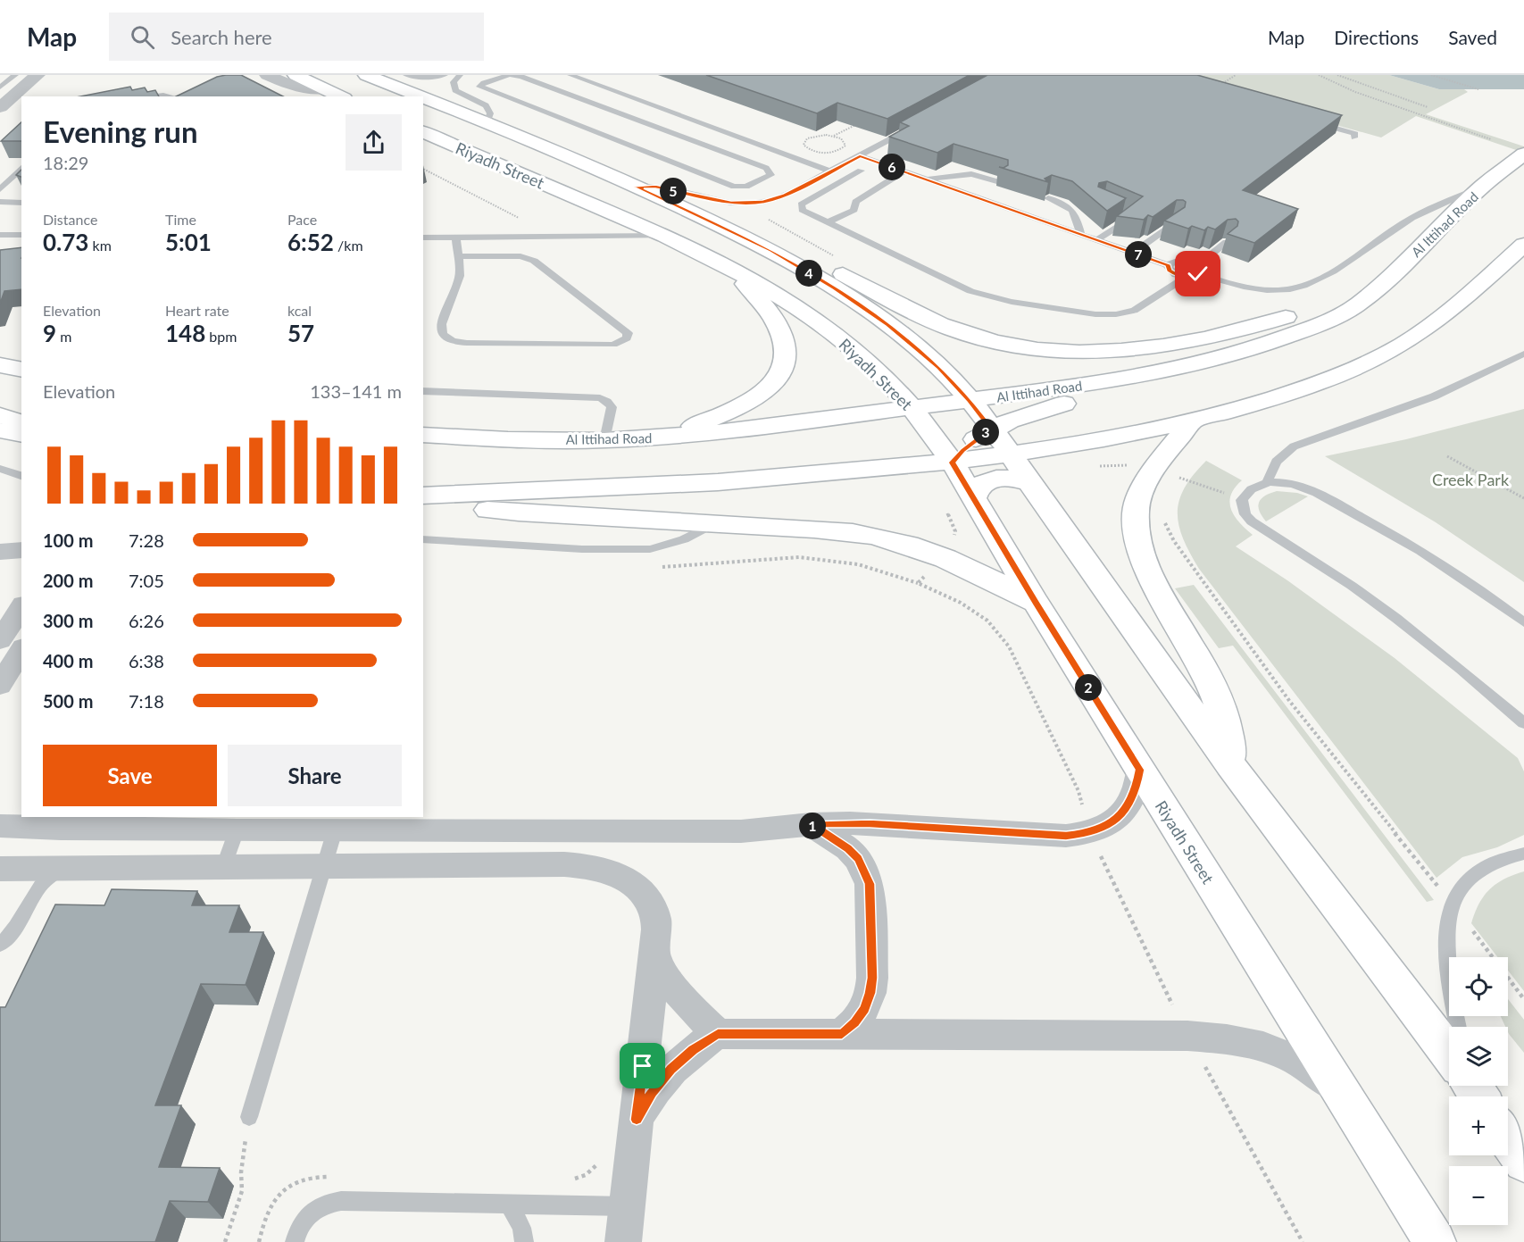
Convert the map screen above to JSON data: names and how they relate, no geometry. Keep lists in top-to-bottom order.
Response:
{
  "streets": {
    "main road": ["Riyadh Street", "Al Ittihad Road"]
  },
  "crossings": [
    ["Riyadh Street", "Al Ittihad Road"]
  ],
  "parks": ["Creek Park"],
  "page": {
    "header": "Map",
    "search": "Search here",
    "nav": ["Map", "Directions", "Saved"],
    "heading": ["Evening run", "18:29"],
    "pins": [
      "6",
      "5",
      "7",
      "4",
      "3",
      "2",
      "1"
    ],
    "stats": [
      ["Distance", "0.73 km"],
      ["Time", "5:01"],
      ["Pace", "6:52 /km"],
      ["Elevation", "9 m"],
      ["Heart rate", "148 bpm"],
      ["kcal", "57"]
    ],
    "chart": ["Elevation", "133–141 m"],
    "list": [
      {
        "name": "100 m",
        "note": "7:28"
      },
      {
        "name": "200 m",
        "note": "7:05"
      },
      {
        "name": "300 m",
        "note": "6:26"
      },
      {
        "name": "400 m",
        "note": "6:38"
      },
      {
        "name": "500 m",
        "note": "7:18"
      }
    ],
    "buttons": ["Save", "Share"],
    "map_buttons": ["+", "−"]
  }
}
